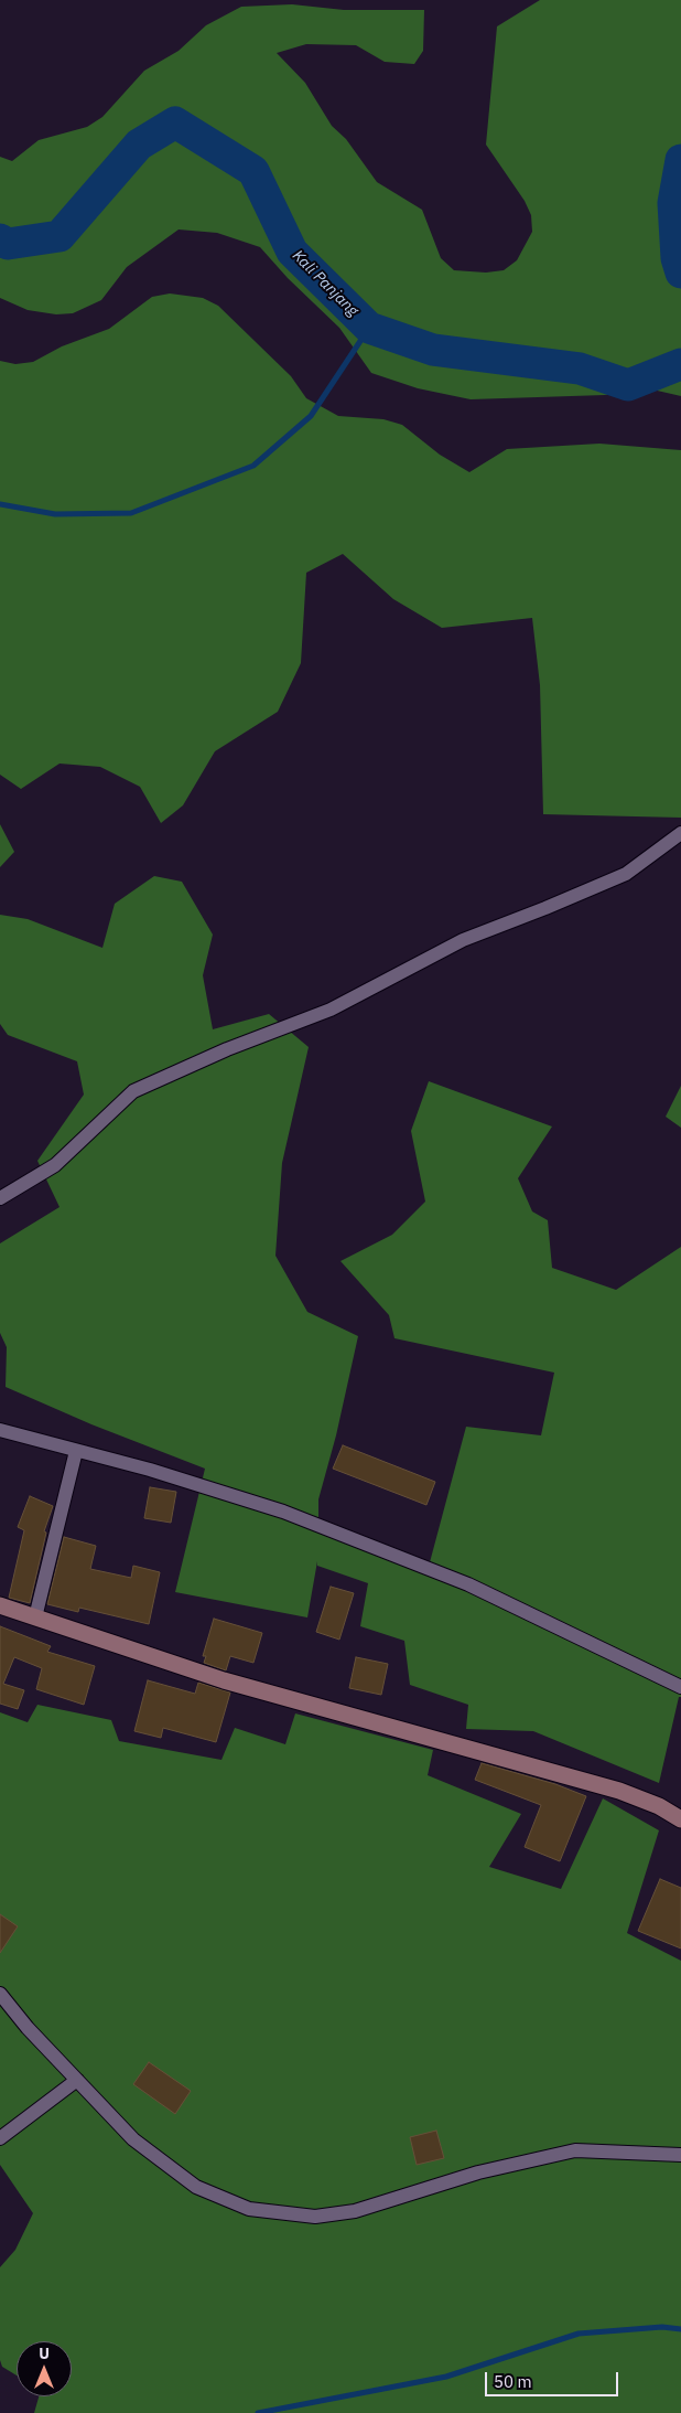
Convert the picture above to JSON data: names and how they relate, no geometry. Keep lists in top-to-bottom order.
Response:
{
  "water": ["Kali Panjang"],
  "scale_bar": "50 m",
  "north": "top"
}
